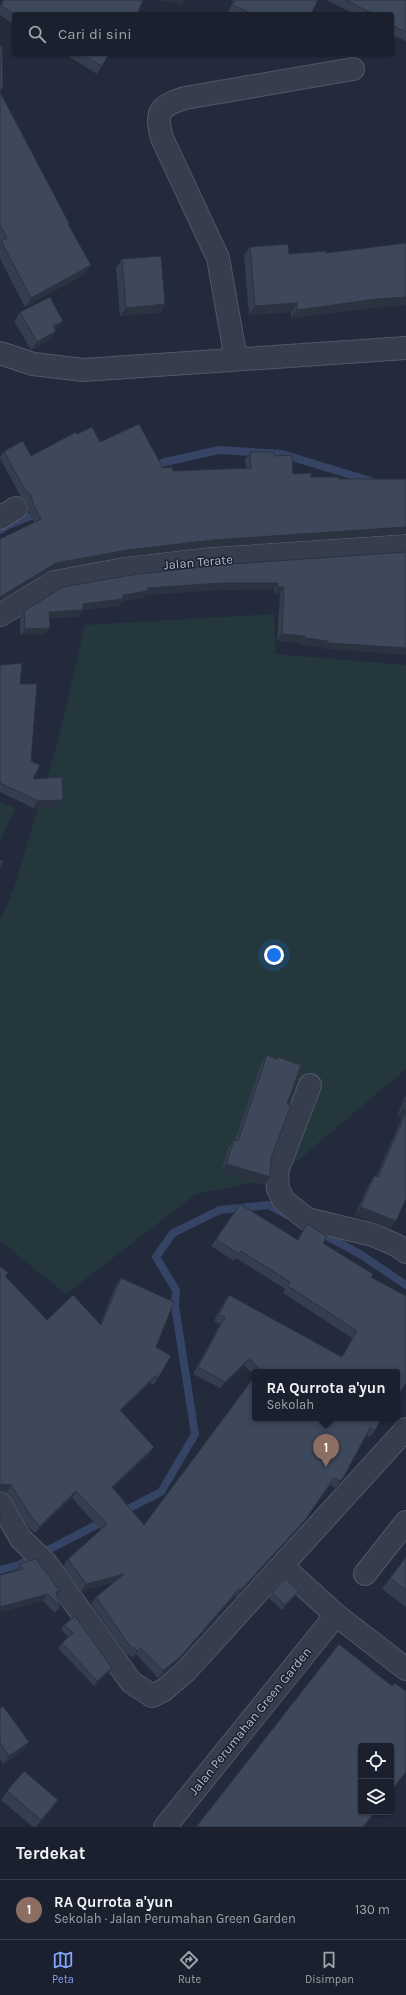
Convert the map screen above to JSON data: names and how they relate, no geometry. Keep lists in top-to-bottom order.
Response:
{
  "streets": {
    "street": ["Jalan Terate", "Jalan Perumahan Green Garden"]
  },
  "page": {
    "search": "Cari di sini",
    "popup": ["RA Qurrota a'yun", "Sekolah"],
    "pins": "1",
    "heading": "Terdekat",
    "list": [
      {
        "mark": "1",
        "name": "RA Qurrota a'yun",
        "note": "Sekolah · Jalan Perumahan Green Garden",
        "value": "130 m"
      }
    ],
    "nav": ["Peta", "Rute", "Disimpan"]
  }
}
